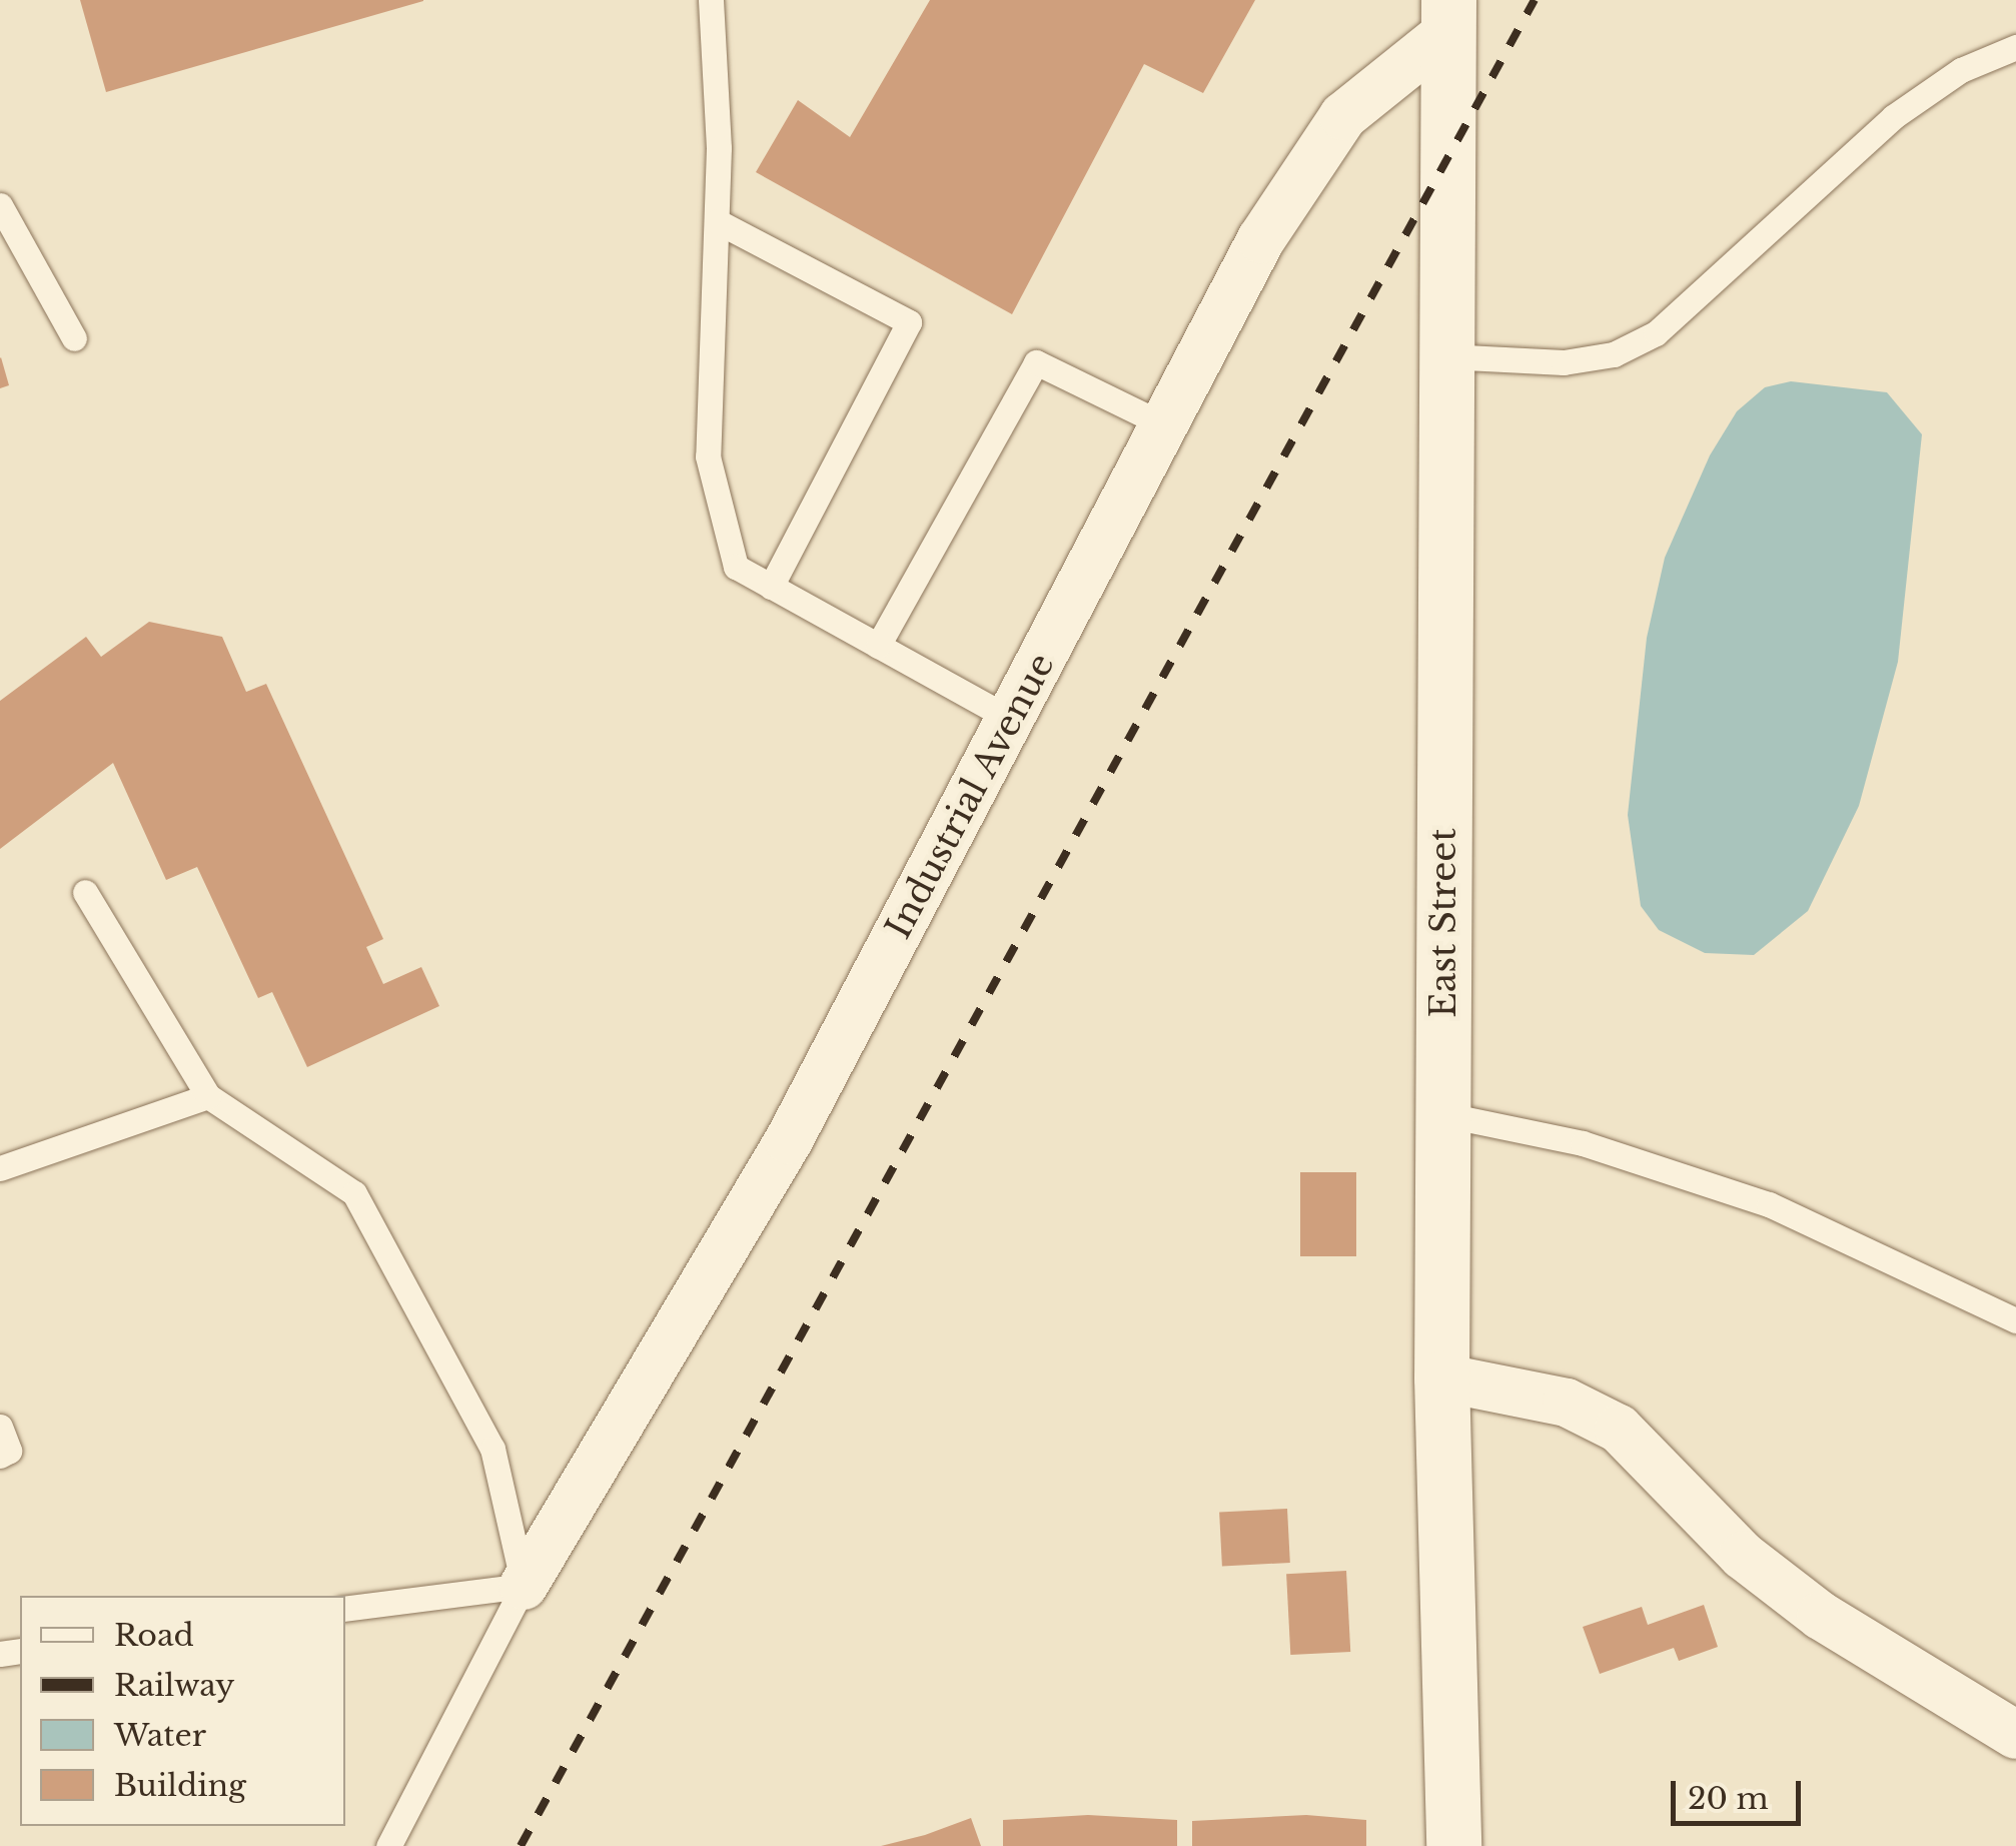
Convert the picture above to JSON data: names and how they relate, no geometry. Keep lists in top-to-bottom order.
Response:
{
  "streets": {
    "main road": ["East Street"],
    "street": ["Industrial Avenue"]
  },
  "crossings": [
    ["Industrial Avenue", "East Street"]
  ],
  "legend": [
    "Road",
    "Railway",
    "Water",
    "Building"
  ],
  "scale_bar": "20 m"
}
